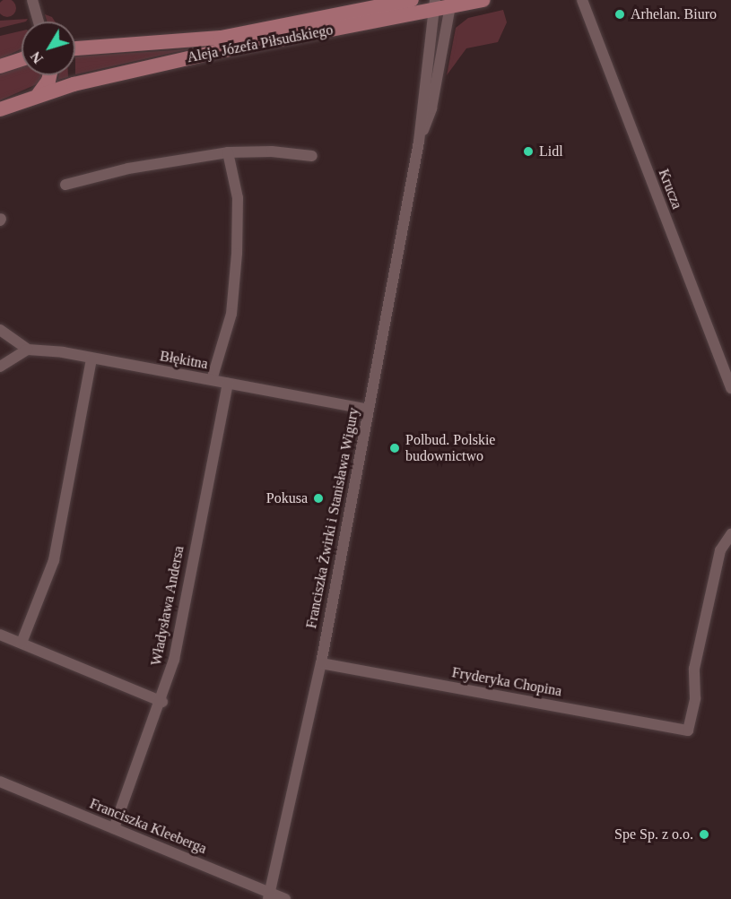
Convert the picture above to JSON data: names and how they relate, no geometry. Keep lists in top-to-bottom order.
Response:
{
  "streets": {
    "main road": ["Aleja Józefa Piłsudskiego"],
    "street": [
      "Krucza",
      "Błękitna",
      "Franciszka Żwirki i Stanisława Wigury",
      "Władysława Andersa",
      "Fryderyka Chopina",
      "Franciszka Kleeberga"
    ]
  },
  "crossings": [
    ["Aleja Józefa Piłsudskiego", "Franciszka Żwirki i Stanisława Wigury"],
    ["Błękitna", "Franciszka Żwirki i Stanisława Wigury"],
    ["Błękitna", "Władysława Andersa"],
    ["Franciszka Żwirki i Stanisława Wigury", "Fryderyka Chopina"],
    ["Franciszka Żwirki i Stanisława Wigury", "Franciszka Kleeberga"],
    ["Władysława Andersa", "Franciszka Kleeberga"]
  ],
  "places": [
    "Arhelan. Biuro",
    "Lidl",
    "Polbud. Polskie budownictwo",
    "Pokusa",
    "Spe Sp. z o.o."
  ],
  "north": "bottom left"
}
